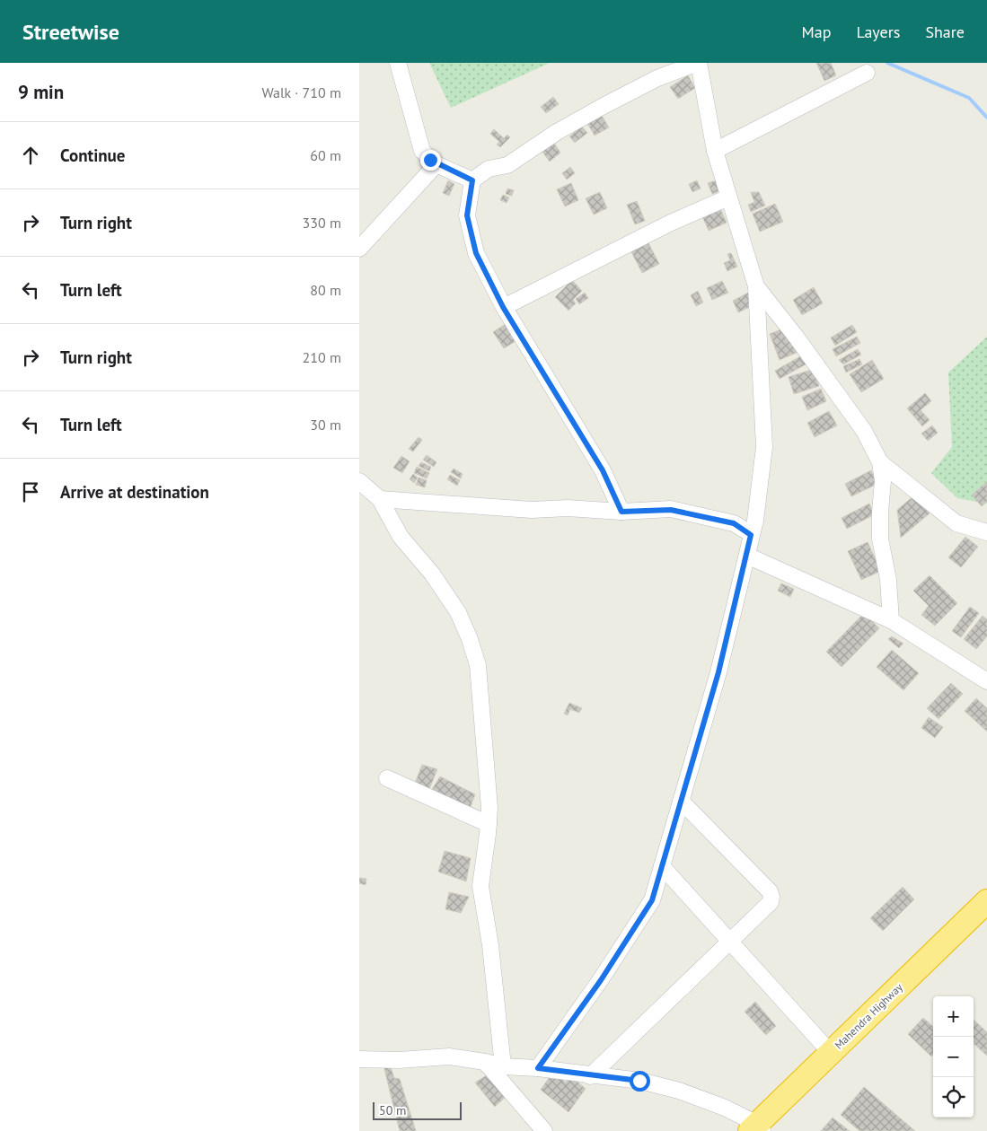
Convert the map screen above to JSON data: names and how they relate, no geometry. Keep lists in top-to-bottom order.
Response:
{
  "streets": {
    "highway": ["Mahendra Highway"]
  },
  "scale_bar": "50 m",
  "page": {
    "header": "Streetwise",
    "nav": ["Map", "Layers", "Share"],
    "heading": ["9 min", "Walk · 710 m"],
    "list": [
      ["Continue", "60 m"],
      ["Turn right", "330 m"],
      ["Turn left", "80 m"],
      ["Turn right", "210 m"],
      ["Turn left", "30 m"],
      "Arrive at destination"
    ],
    "map_buttons": ["+", "−"],
    "scale": "50 m"
  }
}
